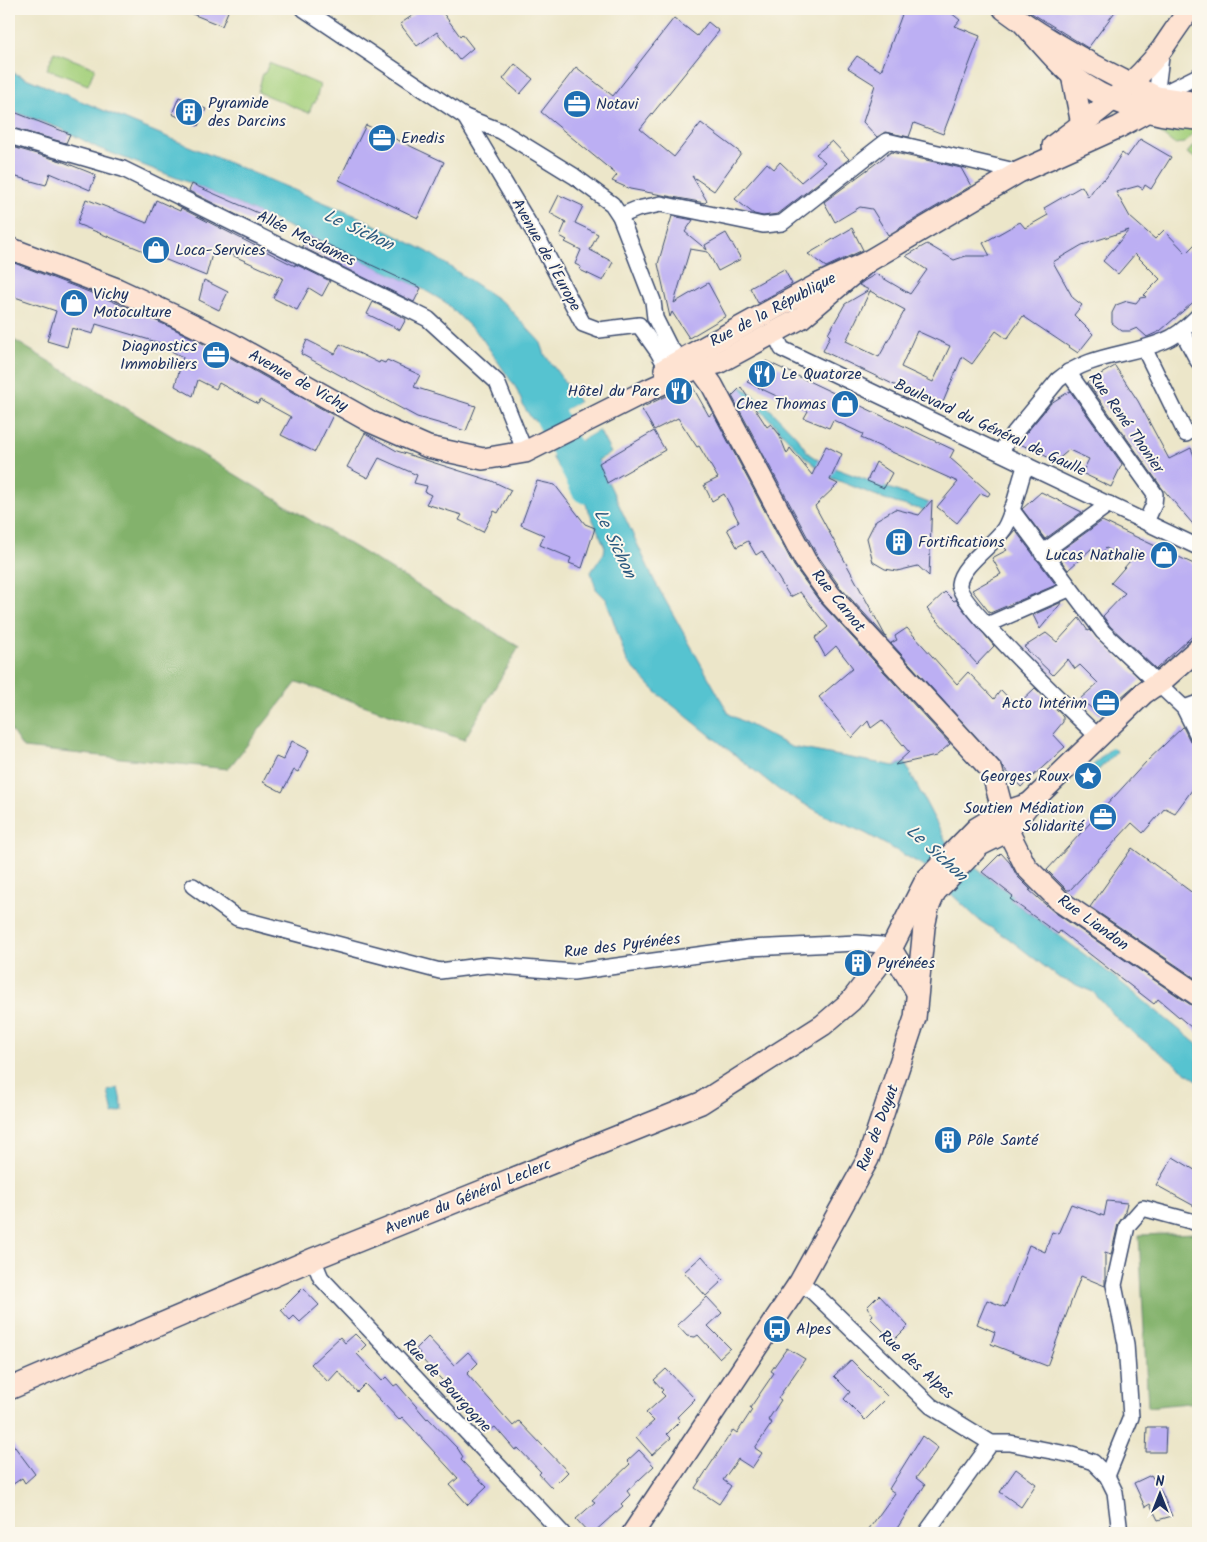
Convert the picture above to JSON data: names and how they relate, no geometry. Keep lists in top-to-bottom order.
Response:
{
  "streets": {
    "main road": [
      "Rue de la République",
      "Avenue de Vichy",
      "Rue Carnot",
      "Rue Liandon",
      "Rue de Doyat",
      "Avenue du Général Leclerc"
    ],
    "street": [
      "Allée Mesdames",
      "Avenue de l'Europe",
      "Rue René Thonier",
      "Boulevard du Général de Gaulle",
      "Rue des Pyrénées",
      "Rue des Alpes",
      "Rue de Bourgogne"
    ]
  },
  "crossings": [
    ["Allée Mesdames", "Avenue de Vichy"],
    ["Avenue de l'Europe", "Rue de la République"],
    ["Avenue de l'Europe", "Avenue de Vichy"],
    ["Avenue de l'Europe", "Rue Carnot"],
    ["Rue de la République", "Avenue de Vichy"],
    ["Rue de la République", "Boulevard du Général de Gaulle"],
    ["Rue de la République", "Rue Carnot"],
    ["Avenue de Vichy", "Rue Carnot"],
    ["Rue René Thonier", "Boulevard du Général de Gaulle"],
    ["Rue Carnot", "Rue Liandon"],
    ["Rue des Pyrénées", "Avenue du Général Leclerc"],
    ["Rue de Doyat", "Avenue du Général Leclerc"],
    ["Rue de Doyat", "Rue des Alpes"],
    ["Avenue du Général Leclerc", "Rue de Bourgogne"]
  ],
  "water": ["Le Sichon"],
  "places": {
    "office": [
      "Notavi",
      "Enedis",
      "Diagnostics Immobiliers",
      "Acto Intérim",
      "Soutien Médiation Solidarité"
    ],
    "building": [
      "Pyramide des Darcins",
      "Fortifications",
      "Pyrénées",
      "Pôle Santé"
    ],
    "shop": [
      "Loca-Services",
      "Vichy Motoculture",
      "Chez Thomas",
      "Lucas Nathalie"
    ],
    "restaurant": ["Le Quatorze", "Hôtel du Parc"],
    "place": ["Georges Roux"],
    "bus stop": ["Alpes"]
  },
  "north": "top"
}
